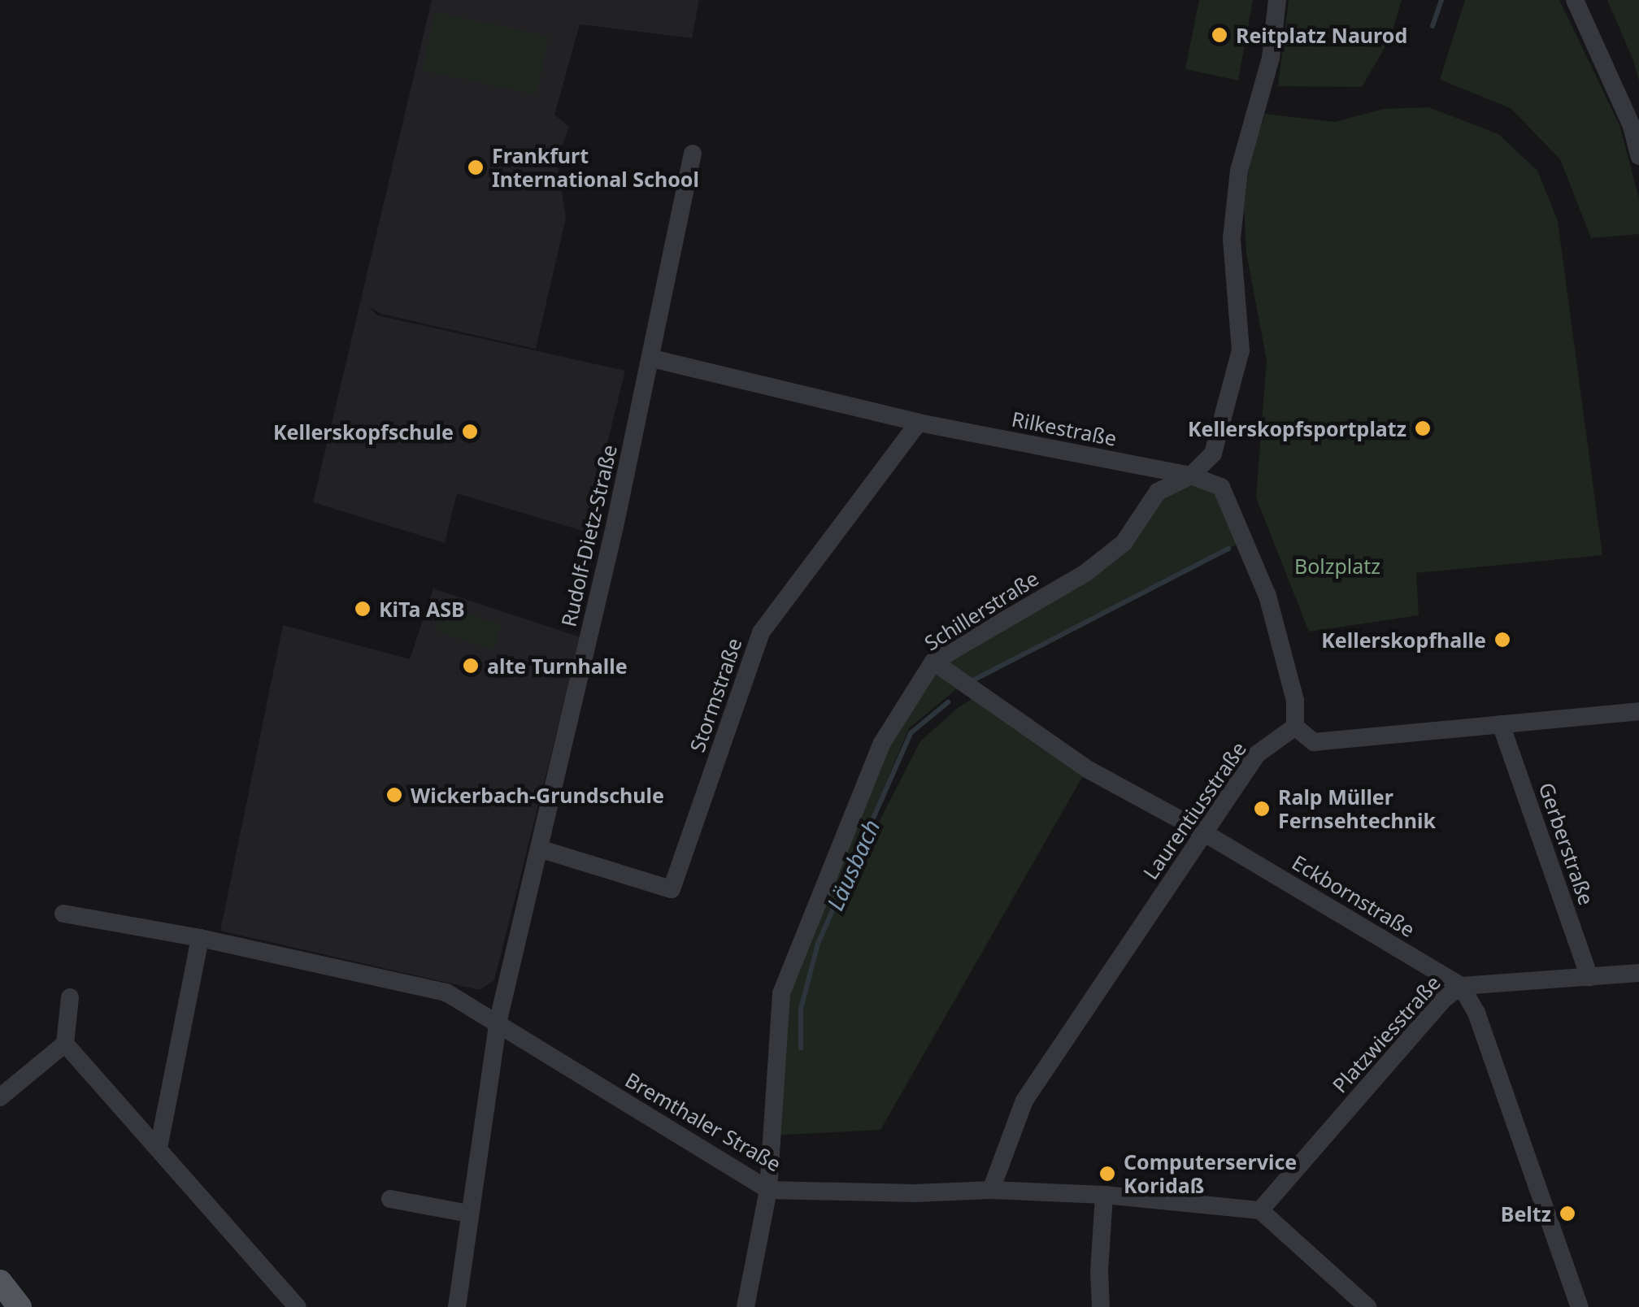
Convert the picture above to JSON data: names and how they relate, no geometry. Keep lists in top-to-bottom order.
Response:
{
  "streets": {
    "street": [
      "Rilkestraße",
      "Rudolf-Dietz-Straße",
      "Schillerstraße",
      "Stormstraße",
      "Laurentiusstraße",
      "Gerberstraße",
      "Eckbornstraße",
      "Platzwiesstraße",
      "Bremthaler Straße"
    ]
  },
  "crossings": [
    ["Rilkestraße", "Rudolf-Dietz-Straße"],
    ["Rilkestraße", "Schillerstraße"],
    ["Rilkestraße", "Stormstraße"],
    ["Rilkestraße", "Laurentiusstraße"],
    ["Rudolf-Dietz-Straße", "Stormstraße"],
    ["Rudolf-Dietz-Straße", "Bremthaler Straße"],
    ["Schillerstraße", "Eckbornstraße"],
    ["Schillerstraße", "Bremthaler Straße"],
    ["Laurentiusstraße", "Eckbornstraße"],
    ["Laurentiusstraße", "Bremthaler Straße"],
    ["Gerberstraße", "Platzwiesstraße"],
    ["Eckbornstraße", "Platzwiesstraße"],
    ["Platzwiesstraße", "Bremthaler Straße"]
  ],
  "water": ["Läusbach"],
  "parks": ["Bolzplatz"],
  "places": [
    "Reitplatz Naurod",
    "Frankfurt International School",
    "Kellerskopfsportplatz",
    "Kellerskopfschule",
    "KiTa ASB",
    "Kellerskopfhalle",
    "alte Turnhalle",
    "Wickerbach-Grundschule",
    "Ralp Müller Fernsehtechnik",
    "Computerservice Koridaß",
    "Beltz"
  ]
}
